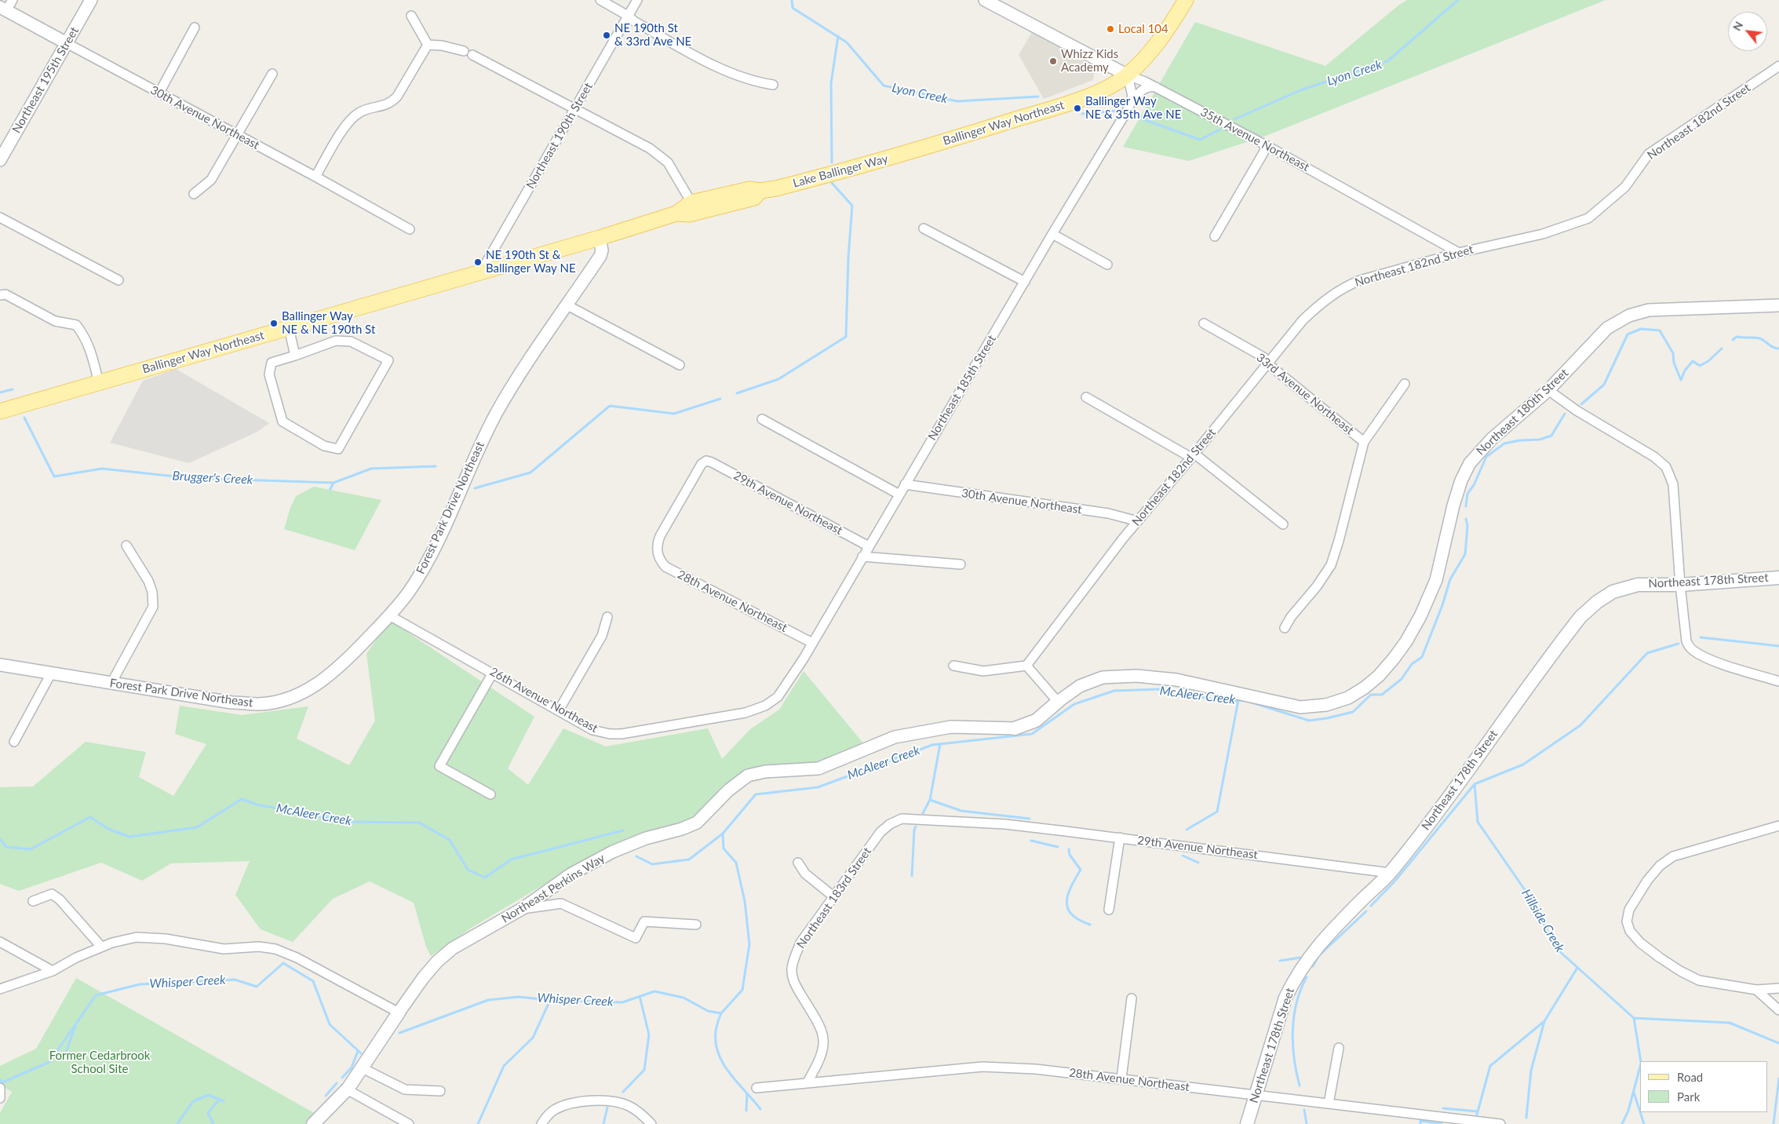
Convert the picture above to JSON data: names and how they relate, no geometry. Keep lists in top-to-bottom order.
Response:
{
  "streets": {
    "main road": [
      "Ballinger Way Northeast",
      "Lake Ballinger Way",
      "Northeast 178th Street",
      "Northeast Perkins Way"
    ],
    "street": [
      "Northeast 195th Street",
      "30th Avenue Northeast",
      "Northeast 182nd Street",
      "Northeast 190th Street",
      "35th Avenue Northeast",
      "Northeast 185th Street",
      "33rd Avenue Northeast",
      "Northeast 180th Street",
      "29th Avenue Northeast",
      "Forest Park Drive Northeast",
      "28th Avenue Northeast",
      "26th Avenue Northeast",
      "Northeast 183rd Street"
    ]
  },
  "crossings": [
    ["Northeast 195th Street", "30th Avenue Northeast"],
    ["30th Avenue Northeast", "Northeast 182nd Street"],
    ["30th Avenue Northeast", "Northeast 185th Street"],
    ["Northeast 182nd Street", "35th Avenue Northeast"],
    ["Northeast 182nd Street", "33rd Avenue Northeast"],
    ["Ballinger Way Northeast", "Northeast 190th Street"],
    ["Ballinger Way Northeast", "35th Avenue Northeast"],
    ["Ballinger Way Northeast", "Lake Ballinger Way"],
    ["Ballinger Way Northeast", "Forest Park Drive Northeast"],
    ["35th Avenue Northeast", "Northeast 185th Street"],
    ["Northeast 185th Street", "29th Avenue Northeast"],
    ["Northeast 185th Street", "28th Avenue Northeast"],
    ["Northeast 185th Street", "26th Avenue Northeast"],
    ["Northeast 180th Street", "Northeast Perkins Way"],
    ["29th Avenue Northeast", "Northeast 178th Street"],
    ["29th Avenue Northeast", "28th Avenue Northeast"],
    ["29th Avenue Northeast", "Northeast 183rd Street"],
    ["Forest Park Drive Northeast", "26th Avenue Northeast"],
    ["Northeast 178th Street", "28th Avenue Northeast"],
    ["28th Avenue Northeast", "Northeast 183rd Street"]
  ],
  "water": [
    "Lyon Creek",
    "Brugger's Creek",
    "McAleer Creek",
    "Hillside Creek",
    "Whisper Creek"
  ],
  "parks": ["Former Cedarbrook School Site"],
  "places": [
    "Local 104",
    "NE 190th St & 33rd Ave NE",
    "Whizz Kids Academy",
    "Ballinger Way NE & 35th Ave NE",
    "NE 190th St & Ballinger Way NE",
    "Ballinger Way NE & NE 190th St"
  ],
  "legend": ["Road", "Park"],
  "north": "top left"
}
